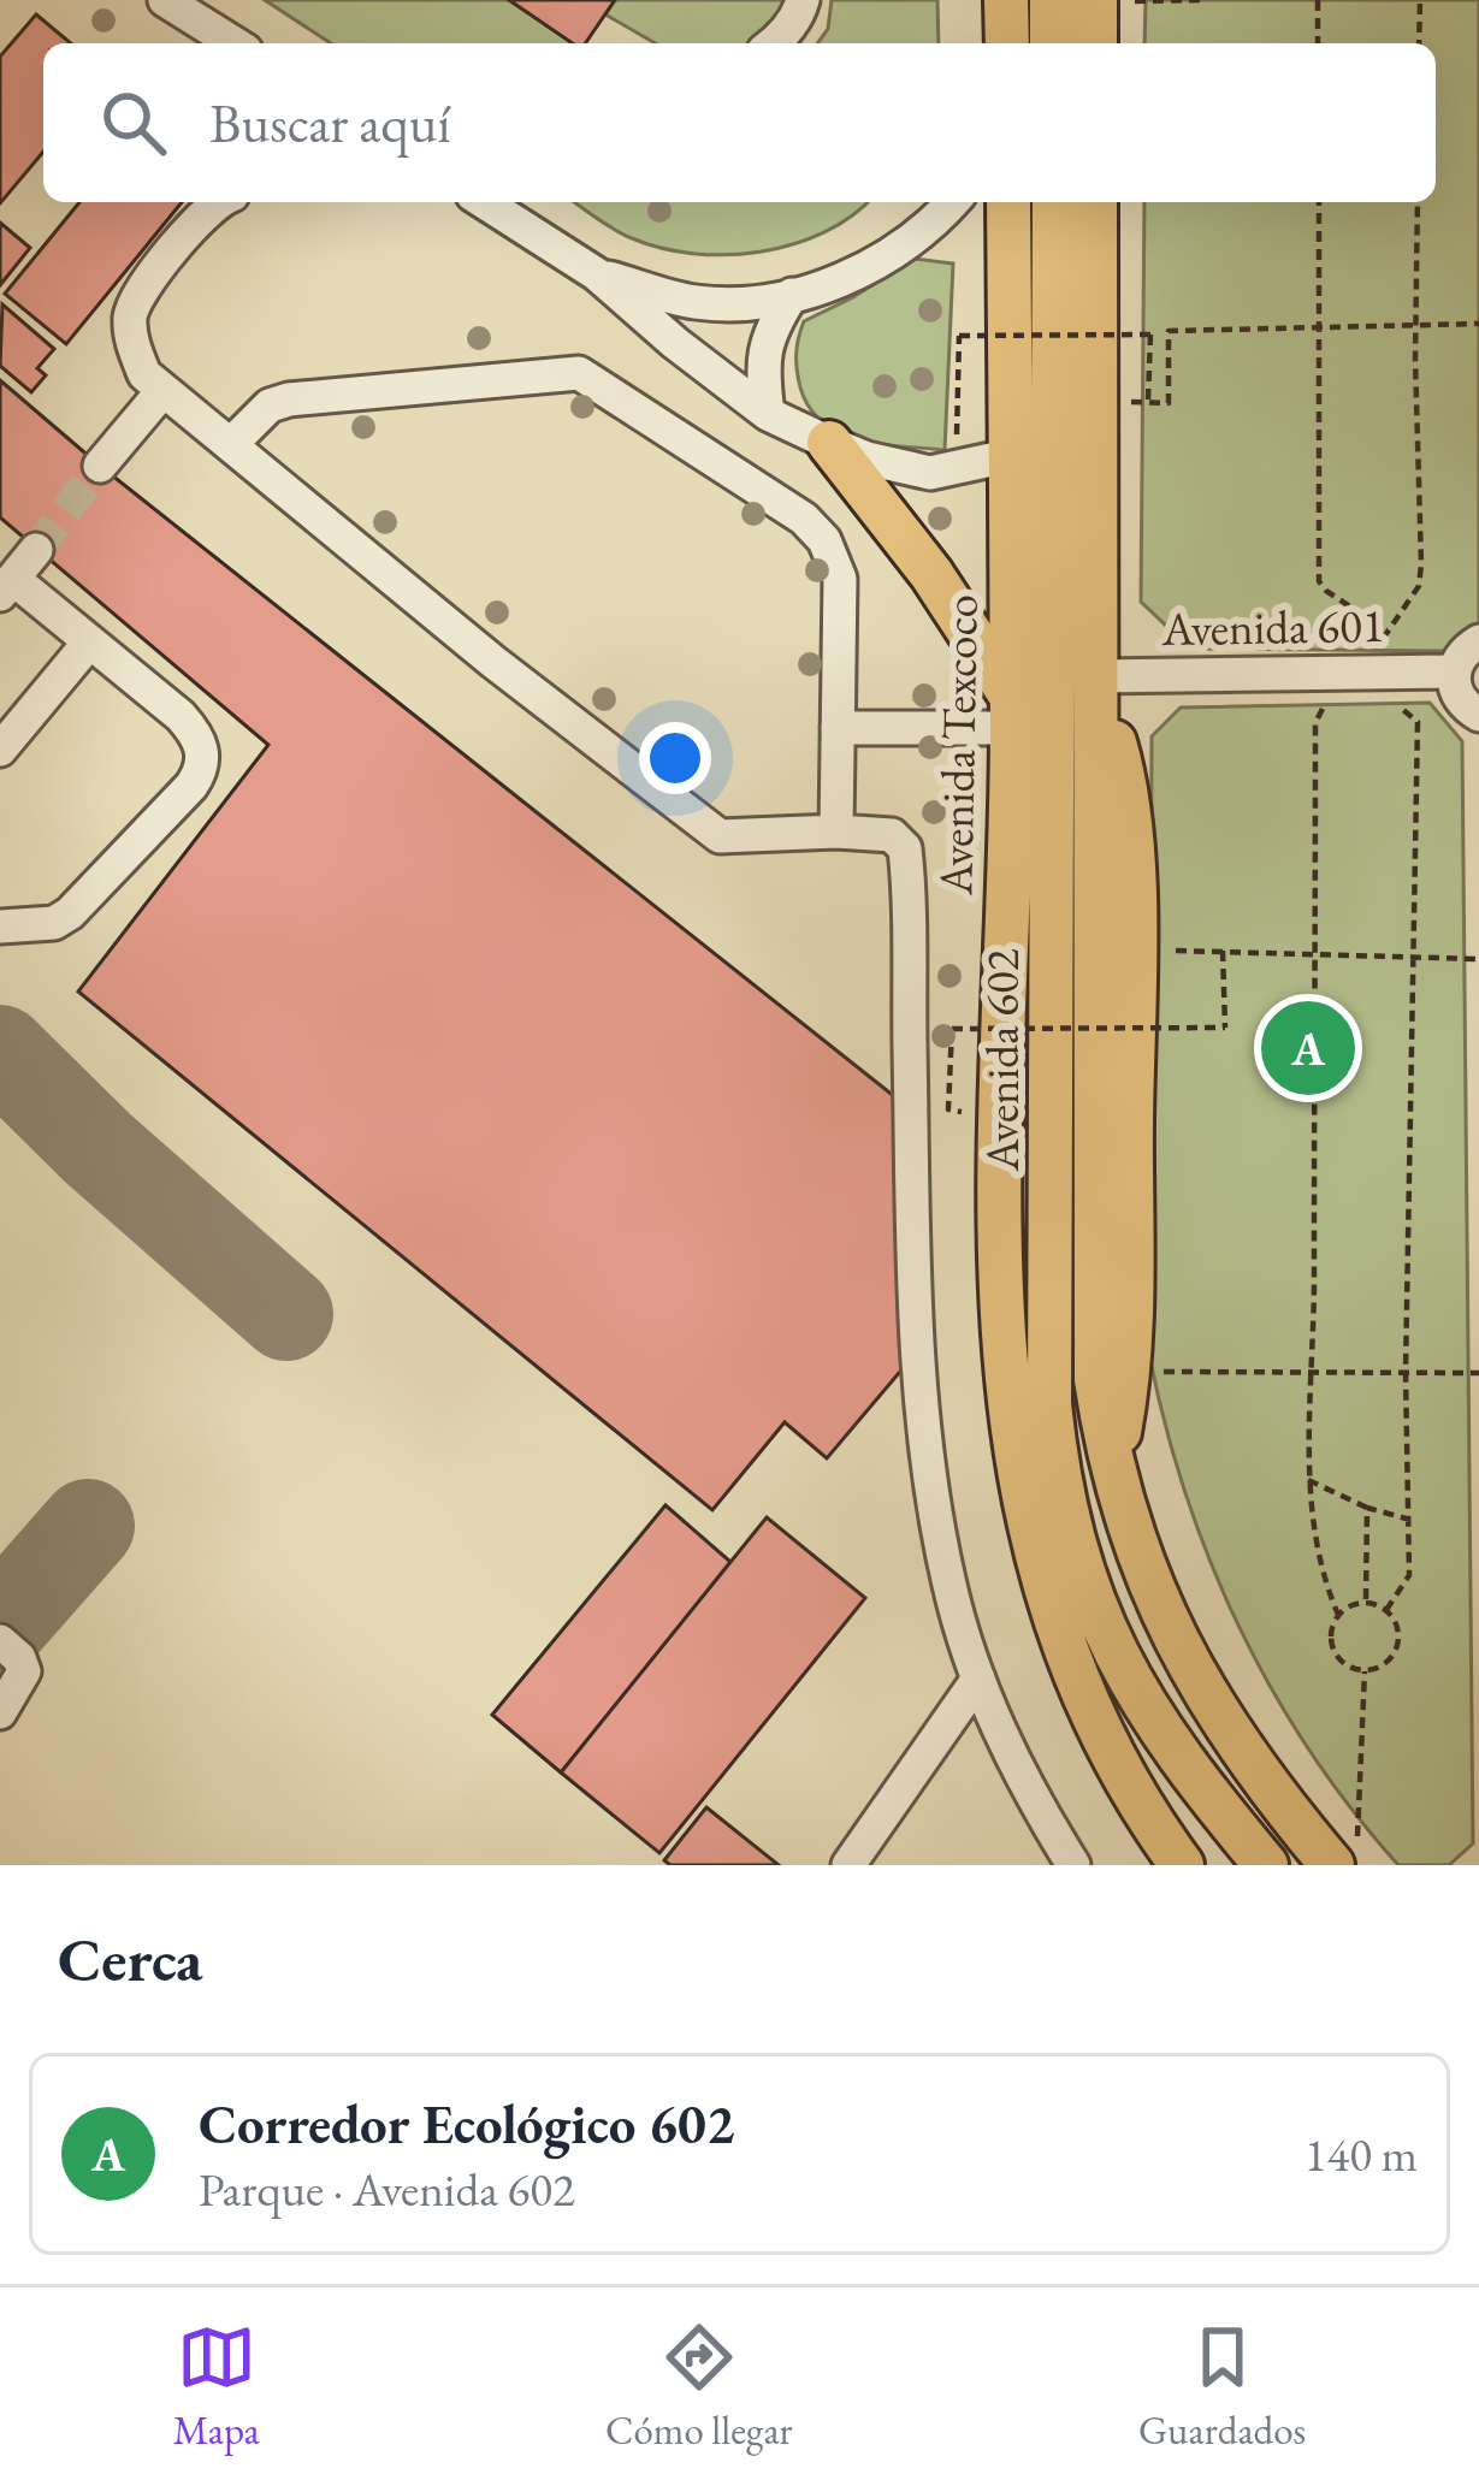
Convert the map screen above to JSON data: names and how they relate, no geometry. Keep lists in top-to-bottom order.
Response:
{
  "streets": {
    "main road": ["Avenida Texcoco", "Avenida 602"],
    "street": ["Avenida 601"]
  },
  "crossings": [
    ["Avenida 601", "Avenida 602"]
  ],
  "page": {
    "search": "Buscar aquí",
    "pins": "A",
    "heading": "Cerca",
    "list": [
      {
        "mark": "A",
        "name": "Corredor Ecológico 602",
        "note": "Parque · Avenida 602",
        "value": "140 m"
      }
    ],
    "nav": ["Mapa", "Cómo llegar", "Guardados"]
  }
}
